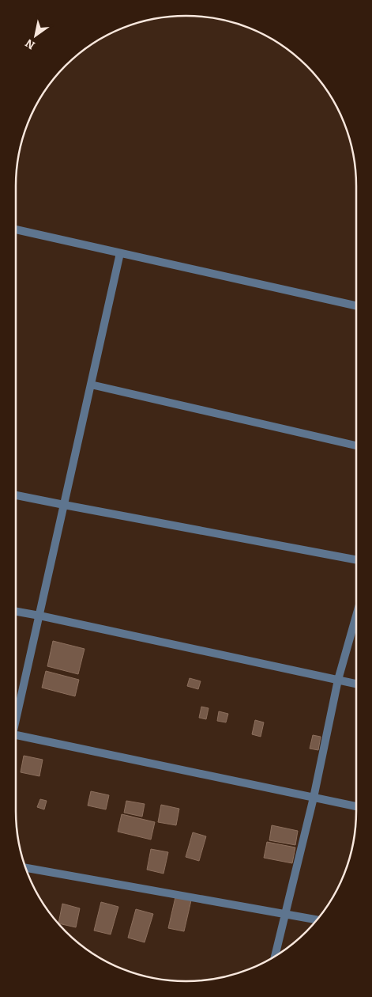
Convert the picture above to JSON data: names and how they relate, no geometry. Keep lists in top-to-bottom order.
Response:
{
  "north": "bottom left"
}
